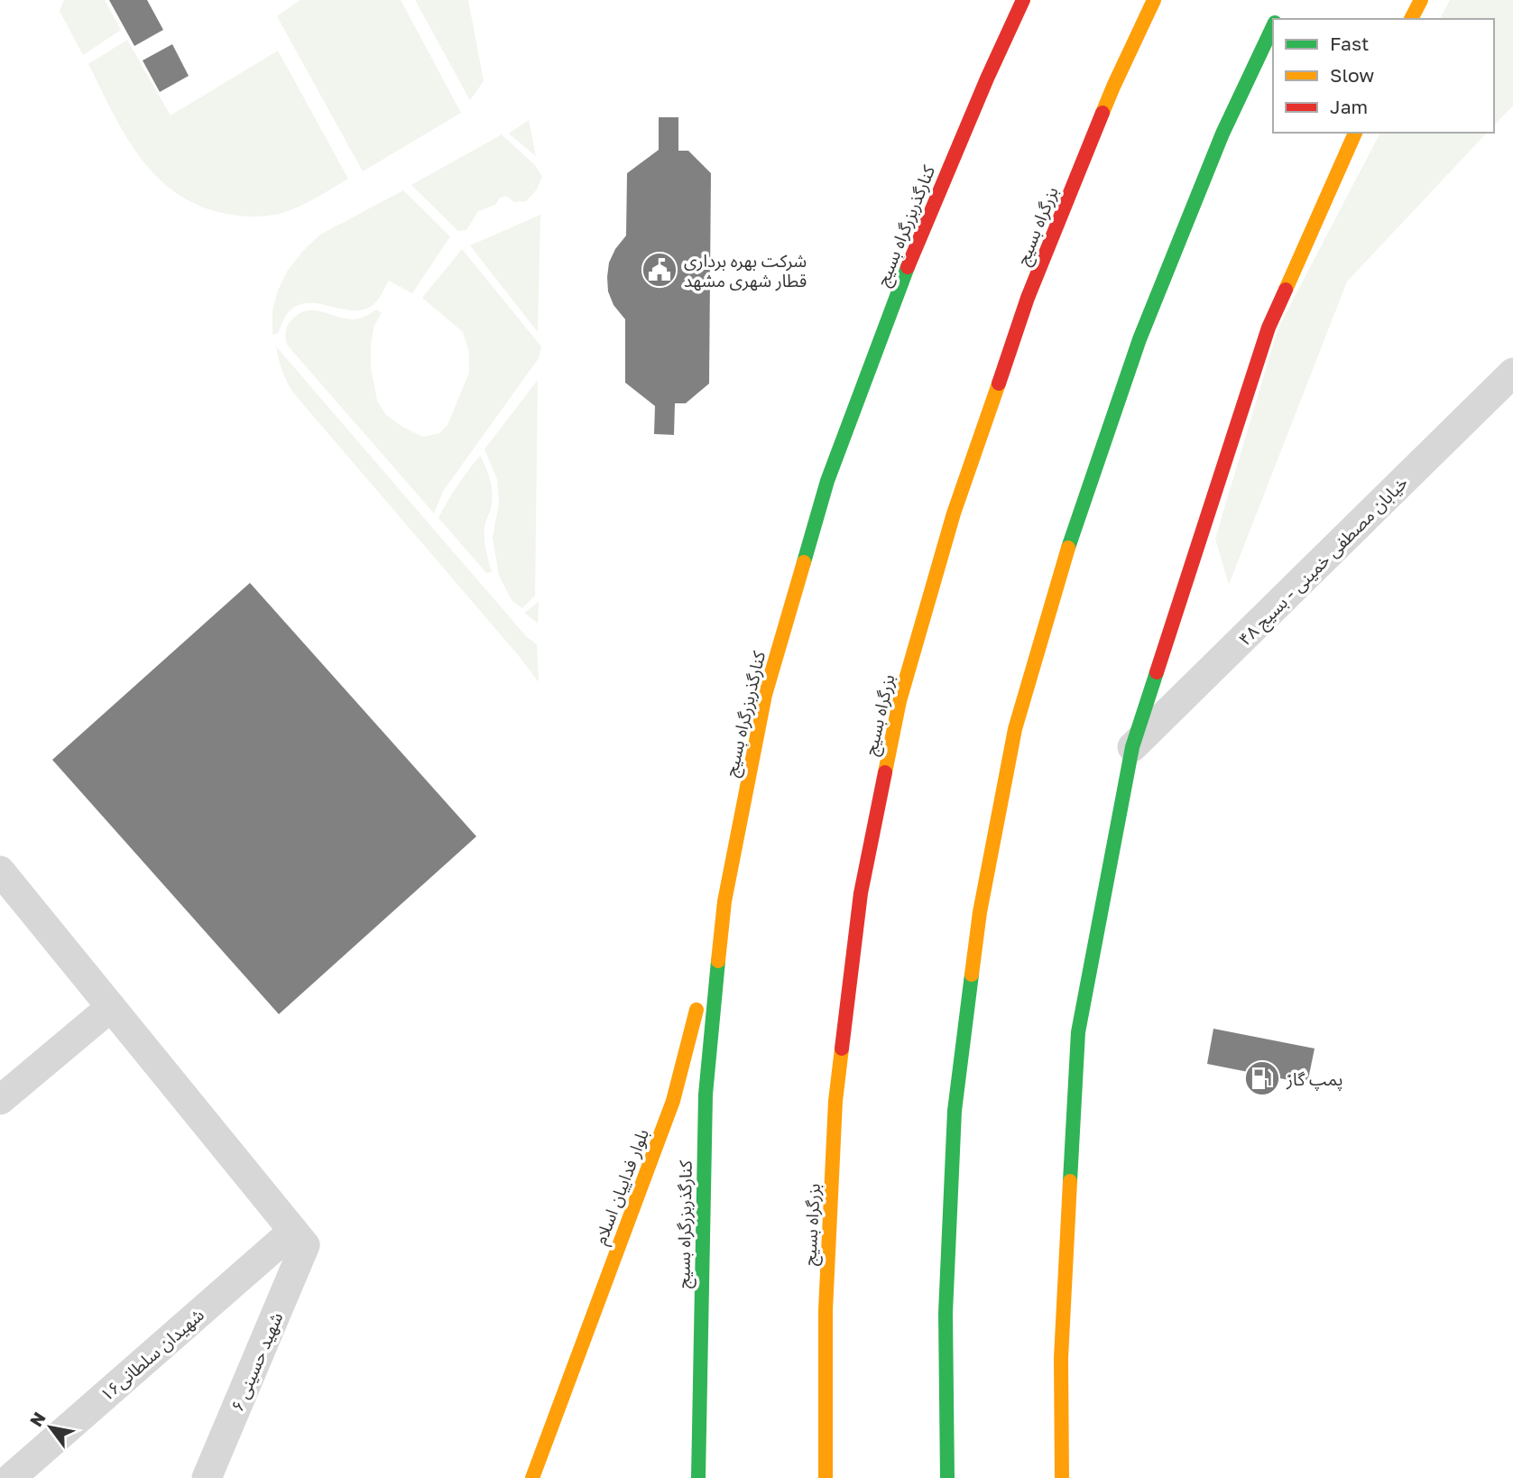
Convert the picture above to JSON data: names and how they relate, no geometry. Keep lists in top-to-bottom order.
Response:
{
  "streets": {
    "main road": ["کنارگذربزرگراه بسیج", "بزرگراه بسیج", "بلوار فداییان اسلام"],
    "street": ["خیابان مصطفی خمینی - بسیج ۴۸", "شهیدان سلطانی۱۶", "شهید حسینی ۶"]
  },
  "crossings": [
    ["کنارگذربزرگراه بسیج", "بلوار فداییان اسلام"],
    ["شهیدان سلطانی۱۶", "شهید حسینی ۶"]
  ],
  "places": {
    "public building": ["شرکت بهره برداری قطار شهری مشهد"],
    "fuel station": ["پمپ گاز"]
  },
  "legend": ["Fast", "Slow", "Jam"],
  "north": "top left"
}
